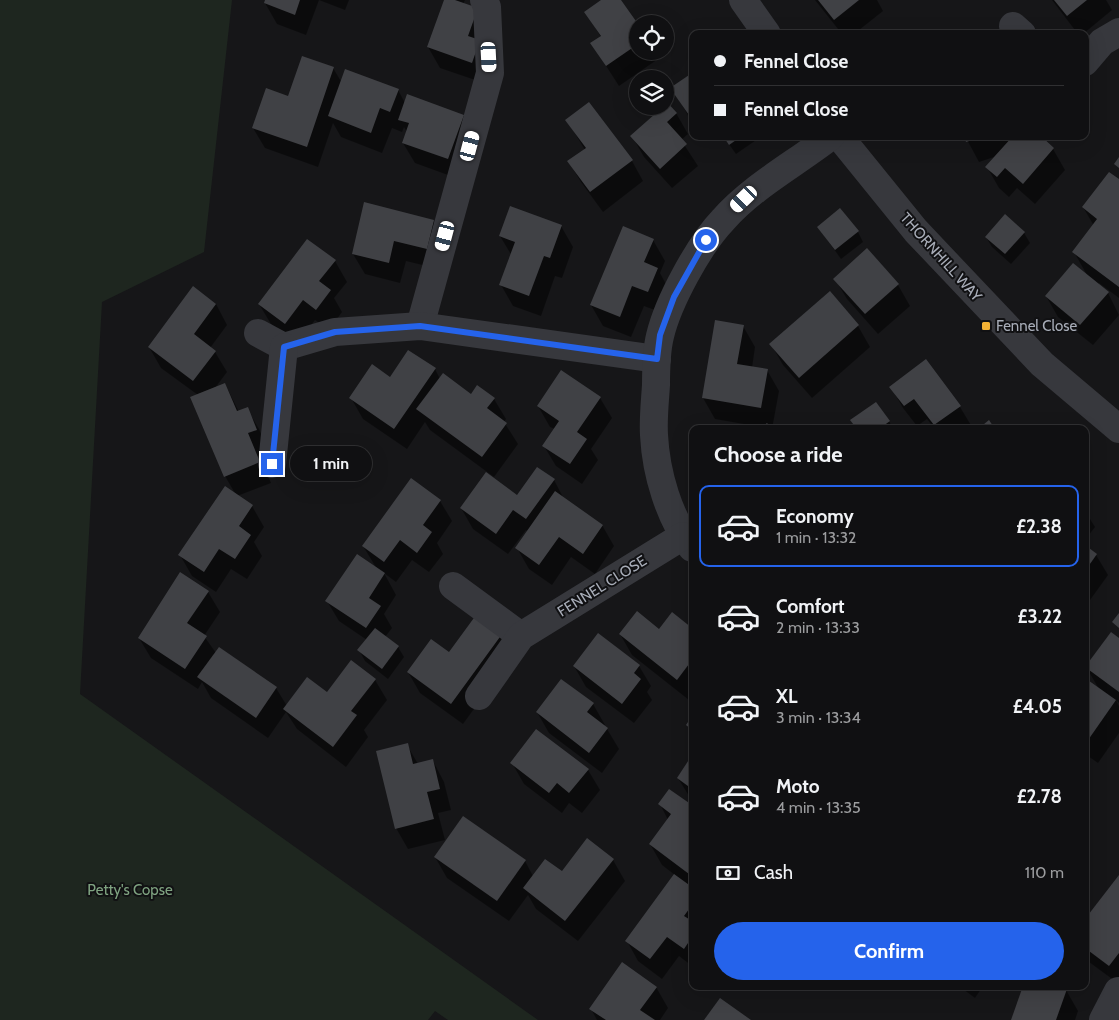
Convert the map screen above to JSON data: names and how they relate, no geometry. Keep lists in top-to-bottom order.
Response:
{
  "streets": {
    "street": ["THORNHILL WAY", "FENNEL CLOSE"]
  },
  "parks": ["Petty's Copse"],
  "places": {
    "transit": ["Fennel Close"]
  },
  "page": {
    "banner": ["Fennel Close", "Fennel Close"],
    "heading": "Choose a ride",
    "bubble": "1 min",
    "list": [
      {
        "name": "Economy",
        "note": "1 min · 13:32",
        "value": "£2.38"
      },
      {
        "name": "Comfort",
        "note": "2 min · 13:33",
        "value": "£3.22"
      },
      {
        "name": "XL",
        "note": "3 min · 13:34",
        "value": "£4.05"
      },
      {
        "name": "Moto",
        "note": "4 min · 13:35",
        "value": "£2.78"
      }
    ],
    "pay": ["Cash", "110 m"],
    "buttons": "Confirm"
  }
}
